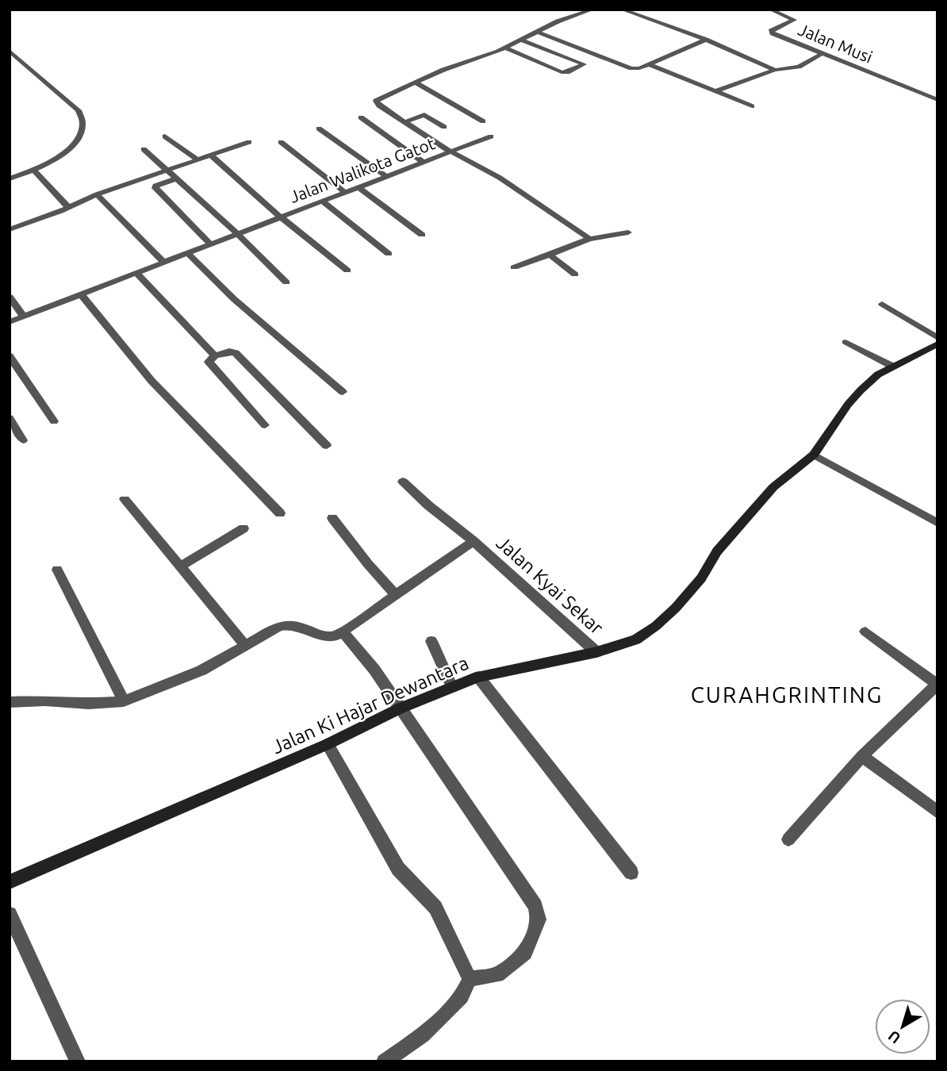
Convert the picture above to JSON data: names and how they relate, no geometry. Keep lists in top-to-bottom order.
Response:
{
  "streets": {
    "main road": ["Jalan Ki Hajar Dewantara"],
    "street": ["Jalan Musi", "Jalan Walikota Gatot", "Jalan Kyai Sekar"]
  },
  "crossings": [
    ["Jalan Kyai Sekar", "Jalan Ki Hajar Dewantara"]
  ],
  "districts": ["CURAHGRINTING"],
  "north": "bottom left"
}
